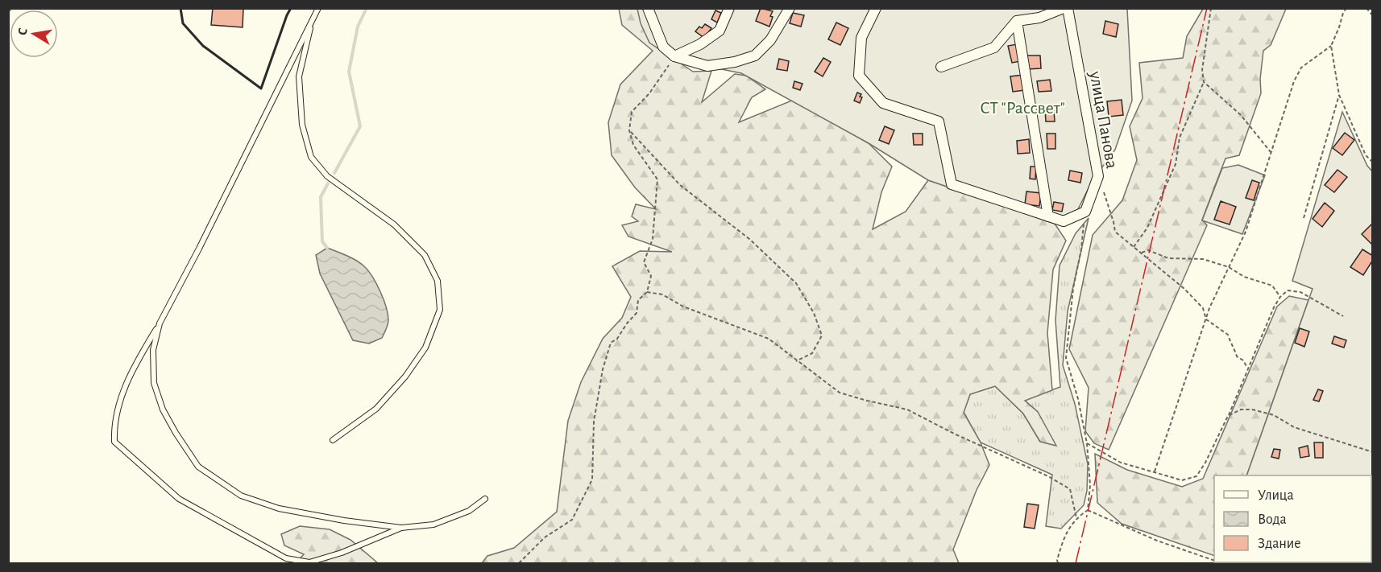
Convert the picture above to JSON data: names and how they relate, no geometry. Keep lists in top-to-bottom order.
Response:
{
  "streets": {
    "street": ["улица Панова"]
  },
  "parks": ["СТ \"Рассвет\""],
  "legend": ["Улица", "Вода", "Здание"],
  "north": "left"
}
